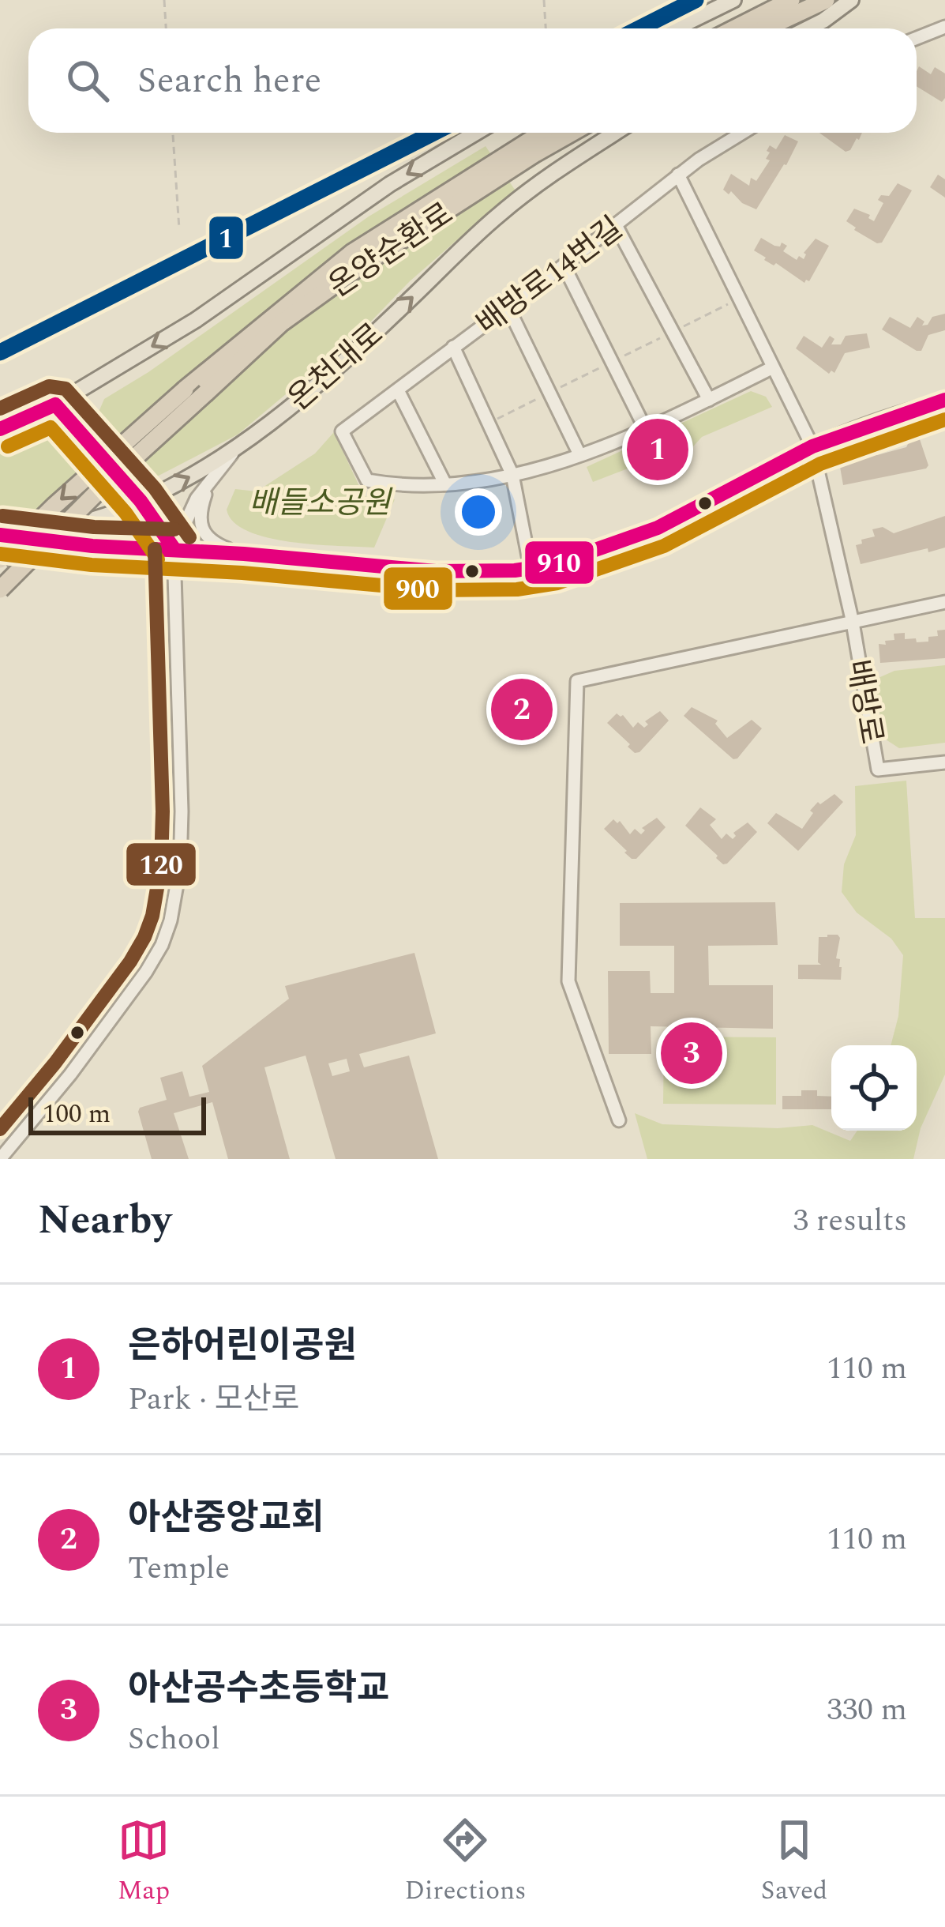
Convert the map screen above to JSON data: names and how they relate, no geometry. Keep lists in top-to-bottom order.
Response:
{
  "streets": {
    "highway": ["온양순환로"],
    "main road": ["온천대로"],
    "street": ["배방로14번길", "배방로"]
  },
  "parks": ["배들소공원"],
  "lines": [
    "transit line 1",
    "transit line 120",
    "transit line 910",
    "transit line 900"
  ],
  "scale_bar": "100 m",
  "page": {
    "search": "Search here",
    "pins": ["1", "2", "3"],
    "scale": "100 m",
    "heading": ["Nearby", "3 results"],
    "list": [
      {
        "mark": "1",
        "name": "은하어린이공원",
        "note": "Park · 모산로",
        "value": "110 m"
      },
      {
        "mark": "2",
        "name": "아산중앙교회",
        "note": "Temple",
        "value": "110 m"
      },
      {
        "mark": "3",
        "name": "아산공수초등학교",
        "note": "School",
        "value": "330 m"
      }
    ],
    "nav": ["Map", "Directions", "Saved"]
  }
}
